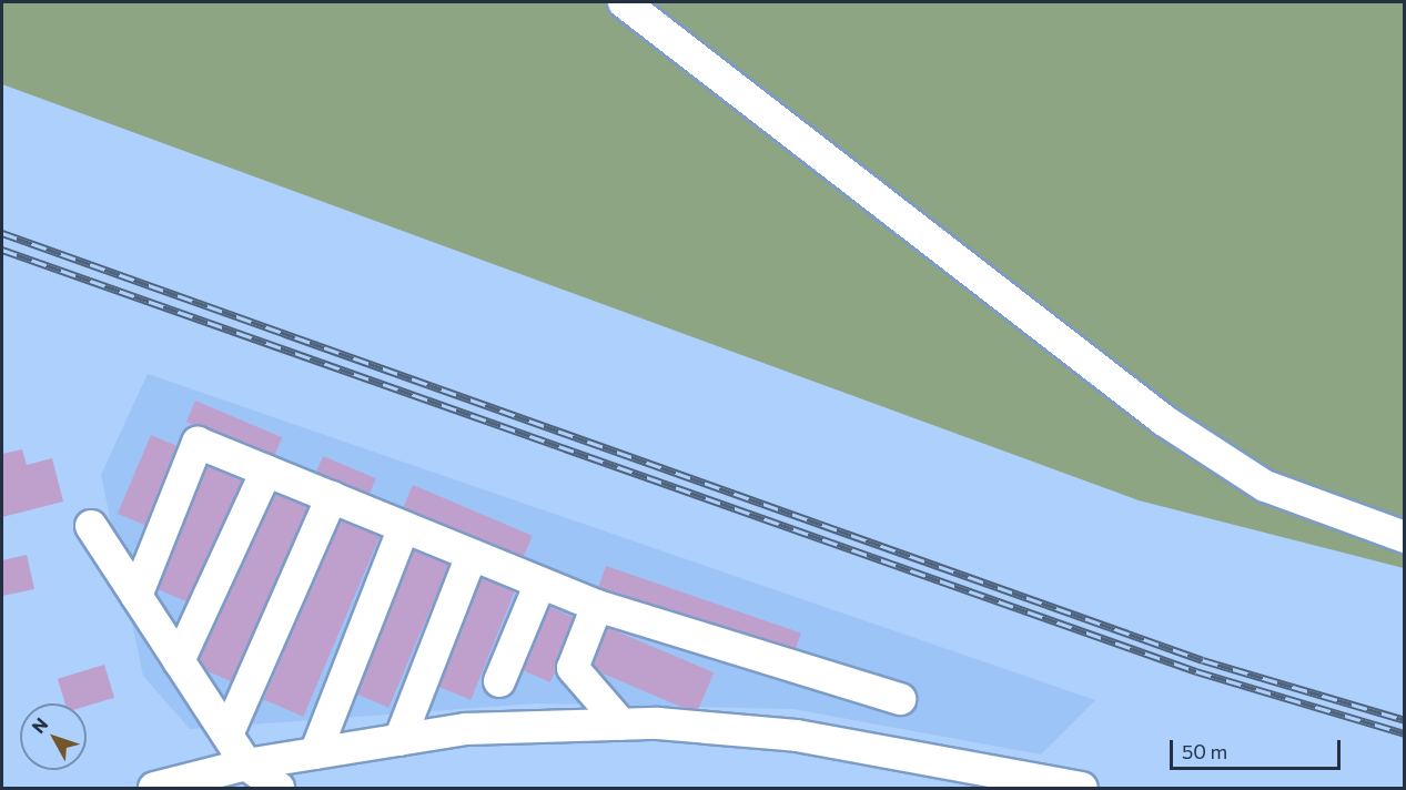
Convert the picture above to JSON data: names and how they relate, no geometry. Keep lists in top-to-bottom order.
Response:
{
  "scale_bar": "50 m",
  "north": "top left"
}
